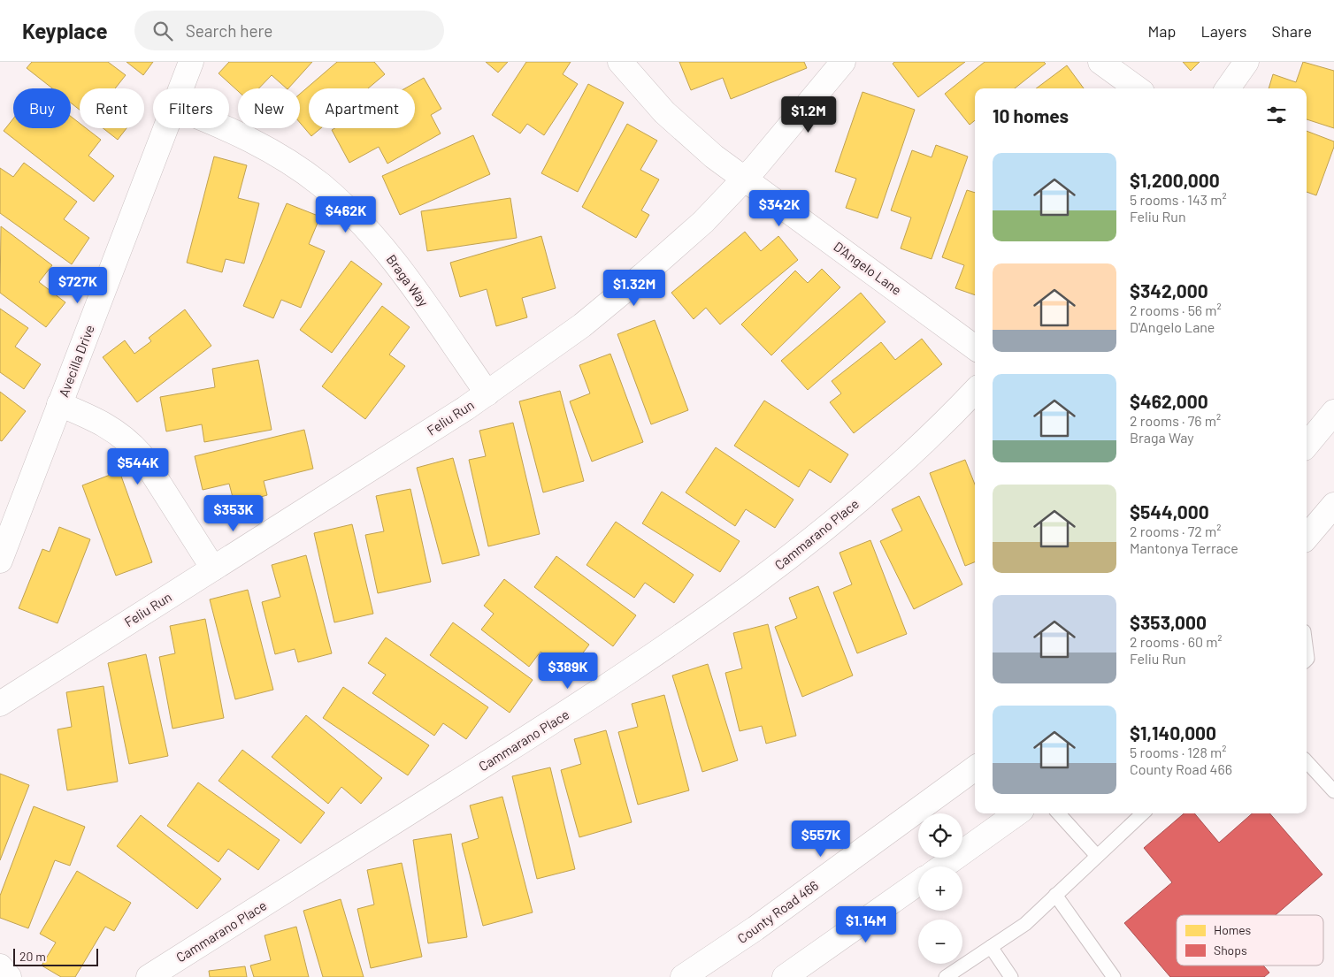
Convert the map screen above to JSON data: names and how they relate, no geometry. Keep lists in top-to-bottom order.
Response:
{
  "streets": {
    "street": [
      "D'Angelo Lane",
      "Braga Way",
      "Avecilla Drive",
      "Feliu Run",
      "Cammarano Place",
      "County Road 466"
    ]
  },
  "crossings": [
    ["D'Angelo Lane", "Feliu Run"],
    ["Braga Way", "Feliu Run"]
  ],
  "legend": ["Homes", "Shops"],
  "scale_bar": "20 m",
  "page": {
    "header": "Keyplace",
    "search": "Search here",
    "nav": ["Map", "Layers", "Share"],
    "chip": [
      "Buy",
      "Rent",
      "Filters",
      "New",
      "Apartment"
    ],
    "heading": "10 homes",
    "price": [
      "$1.2M",
      "$342K",
      "$462K",
      "$727K",
      "$1.32M",
      "$544K",
      "$353K",
      "$389K",
      "$557K",
      "$1.14M"
    ],
    "list": [
      {
        "name": "$1,200,000",
        "note": "5 rooms · 143 m² · Feliu Run"
      },
      {
        "name": "$342,000",
        "note": "2 rooms · 56 m² · D'Angelo Lane"
      },
      {
        "name": "$462,000",
        "note": "2 rooms · 76 m² · Braga Way"
      },
      {
        "name": "$544,000",
        "note": "2 rooms · 72 m² · Mantonya Terrace"
      },
      {
        "name": "$353,000",
        "note": "2 rooms · 60 m² · Feliu Run"
      },
      {
        "name": "$1,140,000",
        "note": "5 rooms · 128 m² · County Road 466"
      }
    ],
    "map_buttons": ["+", "−"],
    "scale": "20 m"
  }
}
